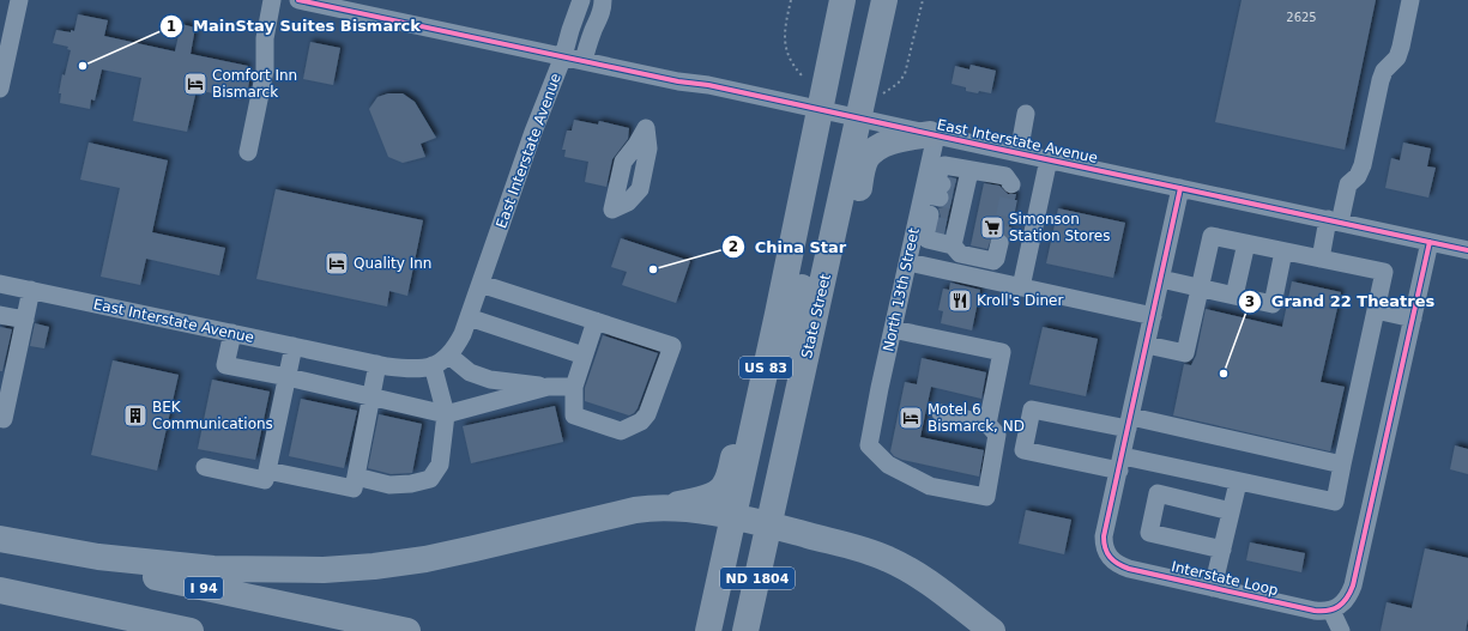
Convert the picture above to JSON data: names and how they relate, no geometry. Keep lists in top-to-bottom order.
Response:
{
  "streets": {
    "highway": [
      "State Street",
      "US 83",
      "ND 1804",
      "I 94"
    ],
    "street": ["East Interstate Avenue", "North 13th Street", "Interstate Loop"]
  },
  "crossings": [
    ["East Interstate Avenue", "North 13th Street"],
    ["East Interstate Avenue", "State Street"],
    ["East Interstate Avenue", "US 83"],
    ["East Interstate Avenue", "Interstate Loop"]
  ],
  "places": {
    "other": ["MainStay Suites Bismarck", "China Star", "Grand 22 Theatres"],
    "hotel": ["Comfort Inn Bismarck", "Quality Inn", "Motel 6 Bismarck, ND"],
    "supermarket": ["Simonson Station Stores"],
    "restaurant": ["Kroll's Diner"],
    "building": ["BEK Communications"]
  },
  "house_numbers": ["2625"]
}
